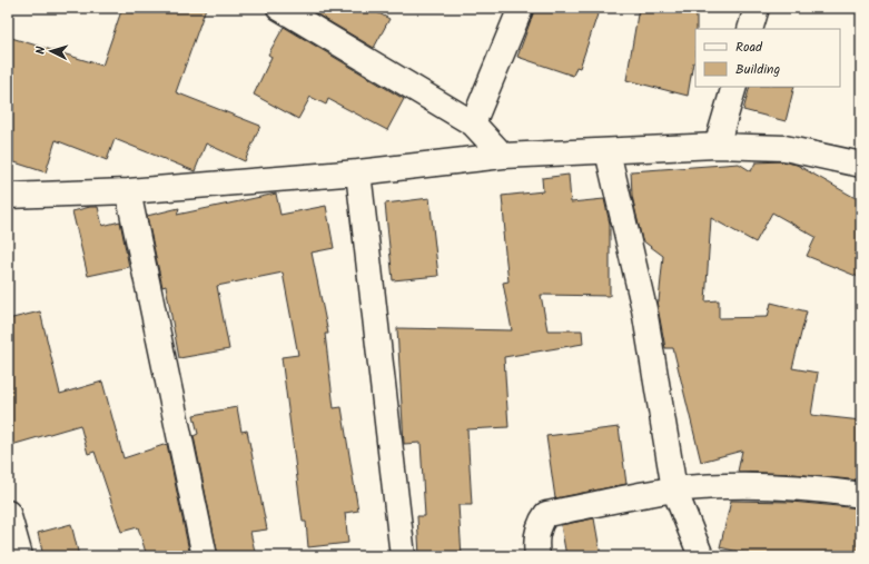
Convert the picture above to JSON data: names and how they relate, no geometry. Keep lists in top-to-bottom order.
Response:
{
  "legend": ["Road", "Building"],
  "north": "left"
}
